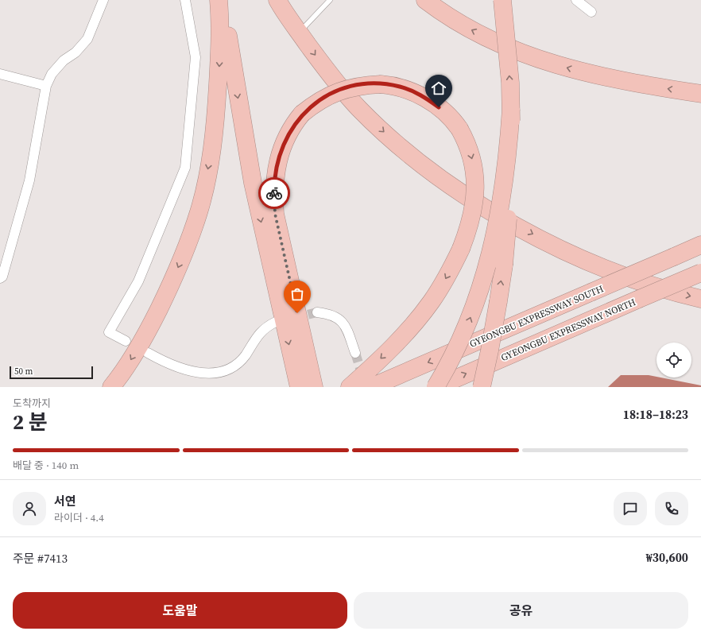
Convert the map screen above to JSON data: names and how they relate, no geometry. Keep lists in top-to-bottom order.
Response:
{
  "streets": {
    "highway": ["GYEONGBU EXPRESSWAY SOUTH", "GYEONGBU EXPRESSWAY NORTH"]
  },
  "one_way": ["GYEONGBU EXPRESSWAY SOUTH", "GYEONGBU EXPRESSWAY NORTH"],
  "scale_bar": "50 m",
  "page": {
    "scale": "50 m",
    "heading": ["2 분", "도착까지", "18:18–18:23"],
    "panel": [
      "서연",
      "라이더 · 4.4",
      "주문 #7413",
      "₩30,600"
    ],
    "bar": "배달 중 · 140 m",
    "buttons": ["도움말", "공유"]
  }
}
